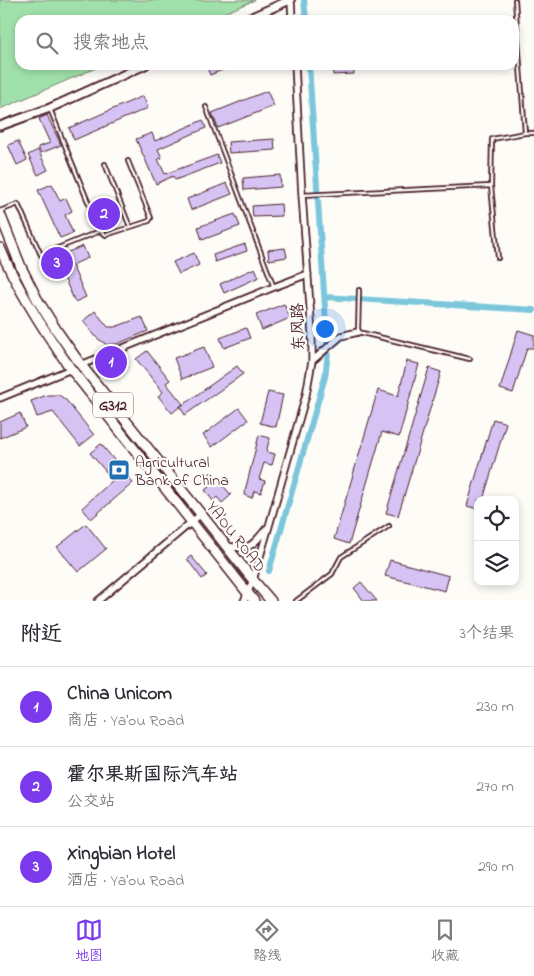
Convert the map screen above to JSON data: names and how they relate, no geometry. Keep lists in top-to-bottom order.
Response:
{
  "streets": {
    "highway": ["G312", "YA'OU ROAD"],
    "street": ["东风路"]
  },
  "crossings": [
    ["东风路", "YA'OU ROAD"]
  ],
  "places": {
    "bank": ["Agricultural Bank of China"]
  },
  "page": {
    "search": "搜索地点",
    "pins": ["2", "3", "1"],
    "heading": ["附近", "3个结果"],
    "list": [
      {
        "mark": "1",
        "name": "China Unicom",
        "note": "商店 · Ya'ou Road",
        "value": "230 m"
      },
      {
        "mark": "2",
        "name": "霍尔果斯国际汽车站",
        "note": "公交站",
        "value": "270 m"
      },
      {
        "mark": "3",
        "name": "Xingbian Hotel",
        "note": "酒店 · Ya'ou Road",
        "value": "290 m"
      }
    ],
    "nav": ["地图", "路线", "收藏"]
  }
}
